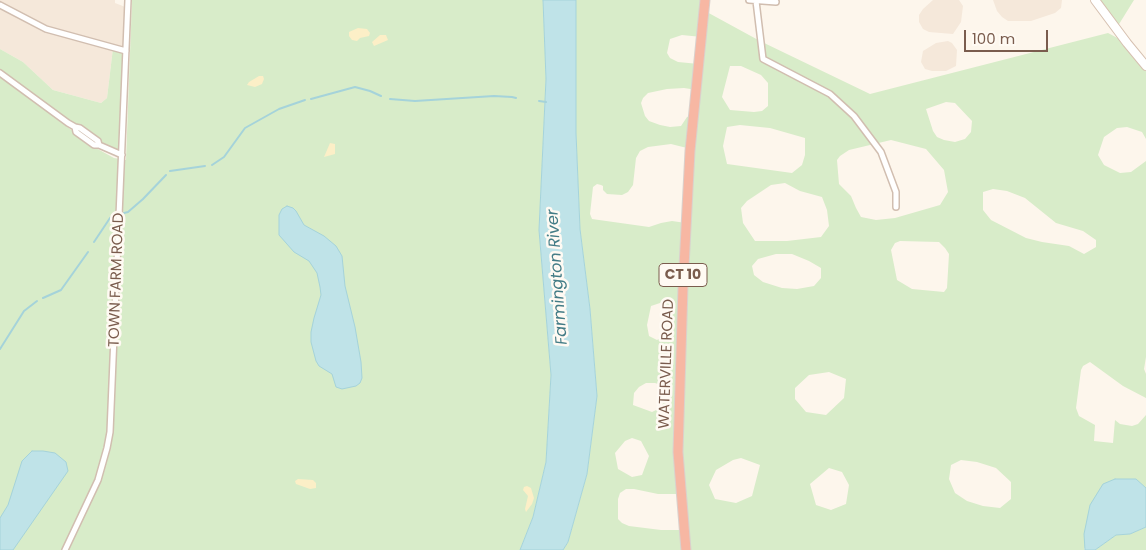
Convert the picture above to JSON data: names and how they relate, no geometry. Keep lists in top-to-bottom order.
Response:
{
  "streets": {
    "highway": ["CT 10", "WATERVILLE ROAD"],
    "street": ["TOWN FARM ROAD"]
  },
  "water": ["Farmington River"],
  "scale_bar": "100 m"
}
